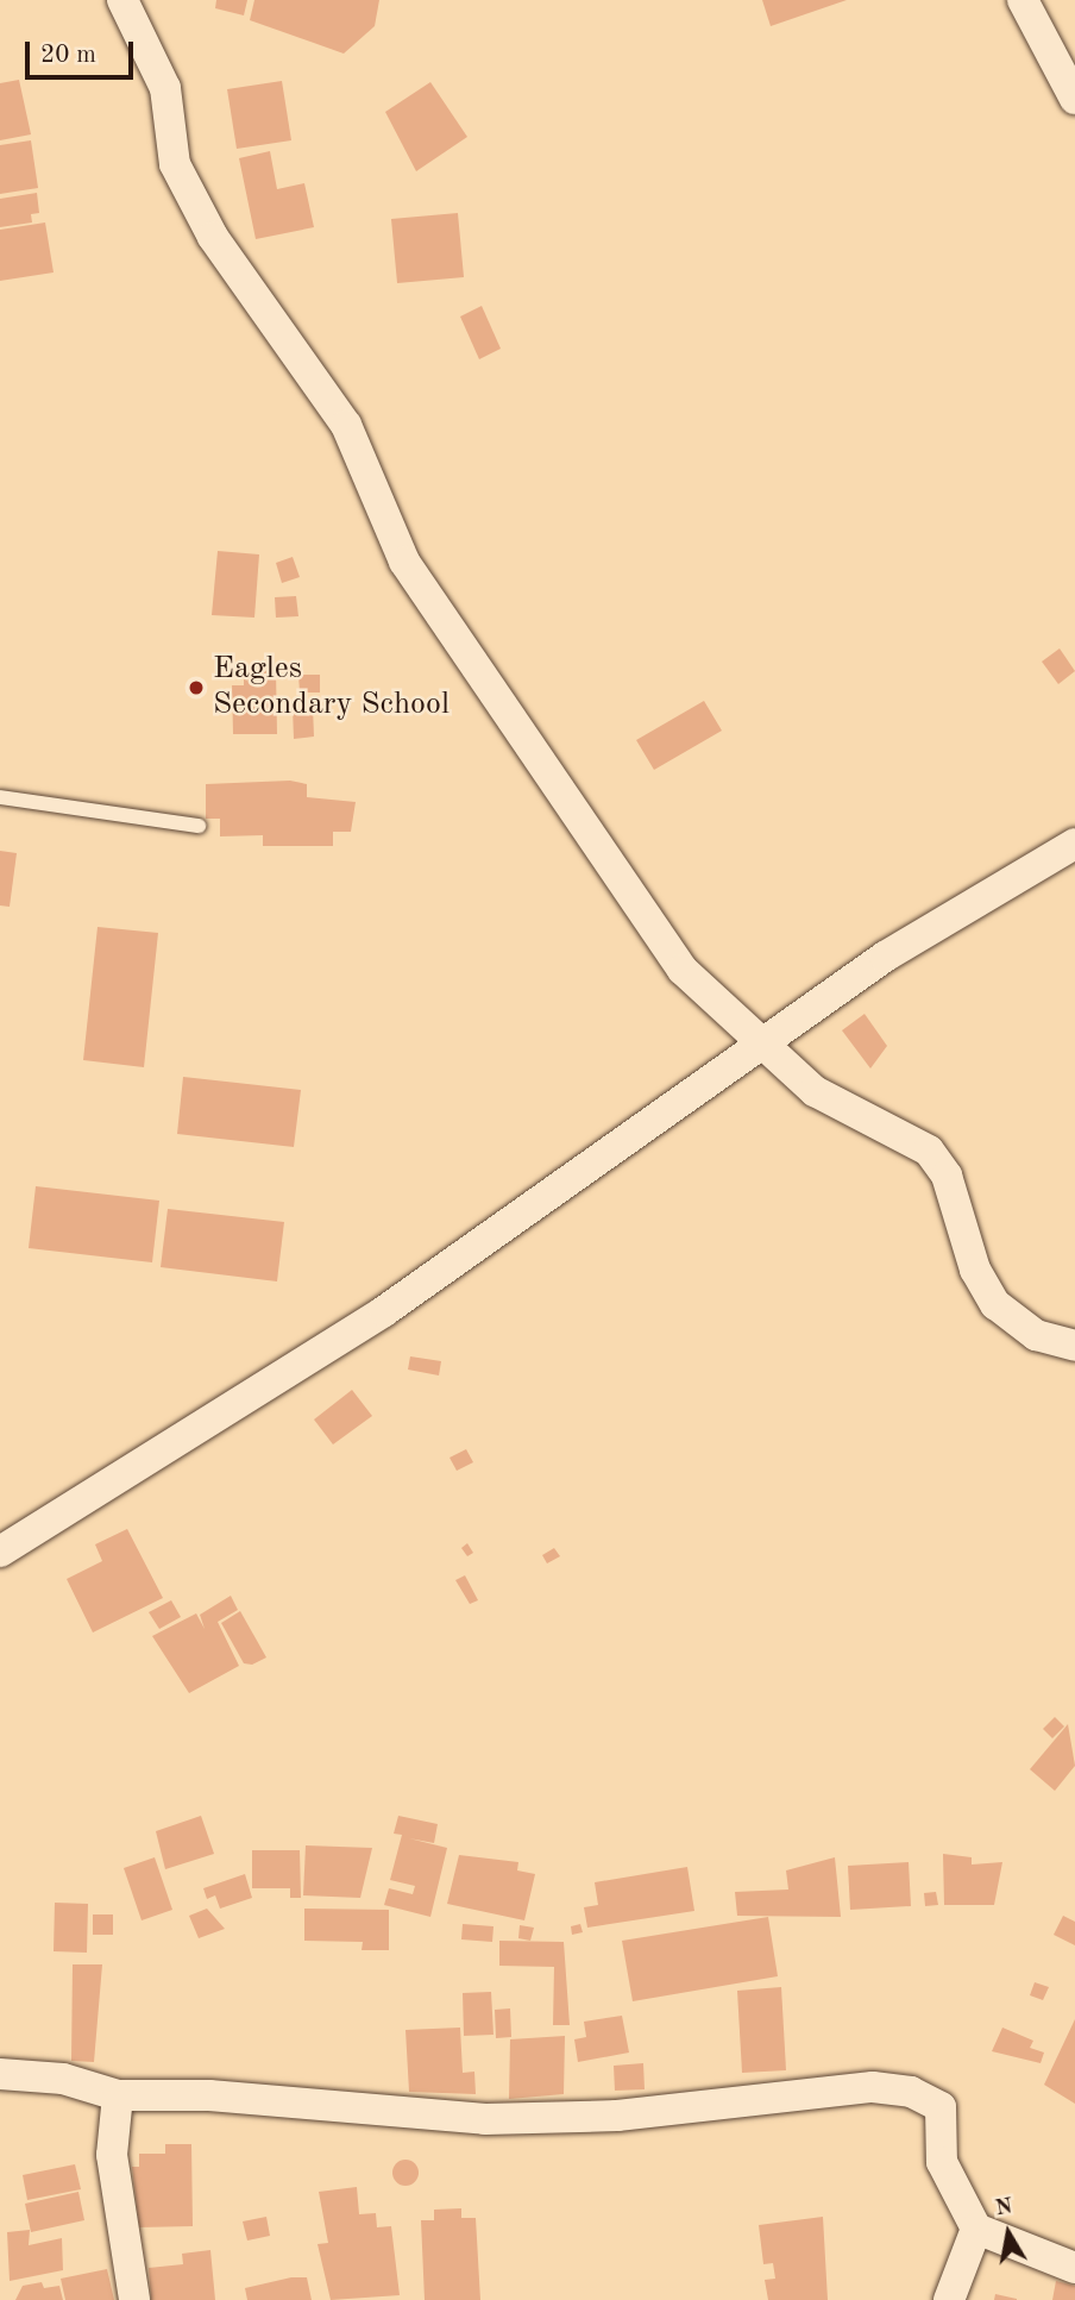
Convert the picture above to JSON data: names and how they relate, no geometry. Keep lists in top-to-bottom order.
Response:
{
  "places": ["Eagles Secondary School"],
  "scale_bar": "20 m",
  "north": "top"
}
